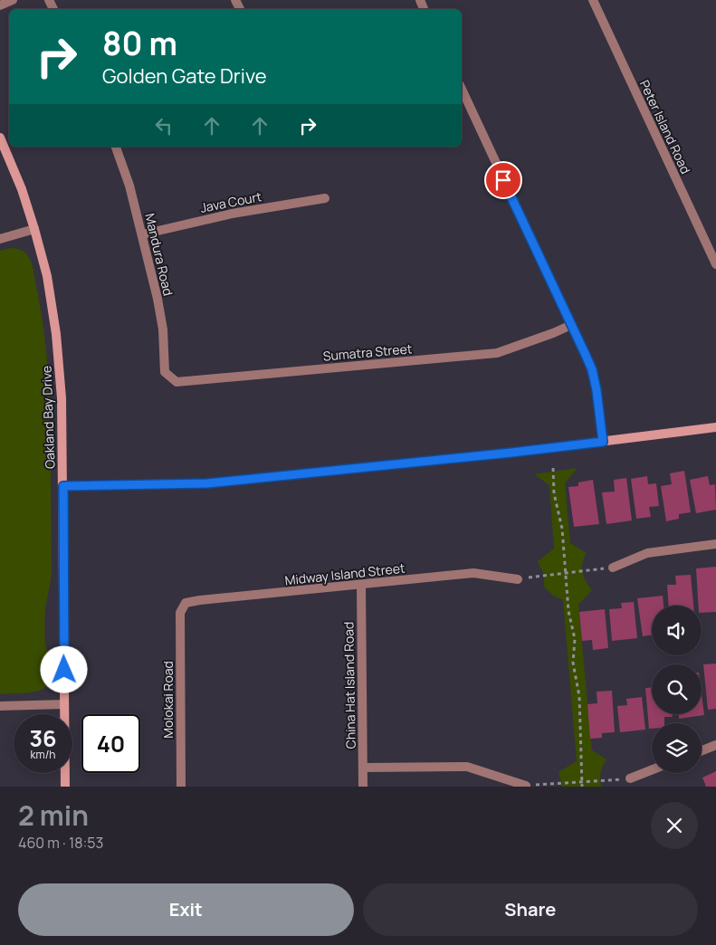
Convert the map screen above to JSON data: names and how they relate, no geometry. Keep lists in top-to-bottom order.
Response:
{
  "streets": {
    "street": [
      "Peter Island Road",
      "Java Court",
      "Mandura Road",
      "Sumatra Street",
      "Oakland Bay Drive",
      "Midway Island Street",
      "China Hat Island Road",
      "Molokai Road"
    ]
  },
  "crossings": [
    ["Java Court", "Mandura Road"],
    ["Mandura Road", "Sumatra Street"],
    ["Midway Island Street", "China Hat Island Road"],
    ["Midway Island Street", "Molokai Road"]
  ],
  "page": {
    "turn": ["80 m", "Golden Gate Drive"],
    "speed": "36 km/h",
    "limit": "40",
    "heading": ["2 min", "460 m · 18:53"],
    "buttons": ["Exit", "Share"]
  }
}
